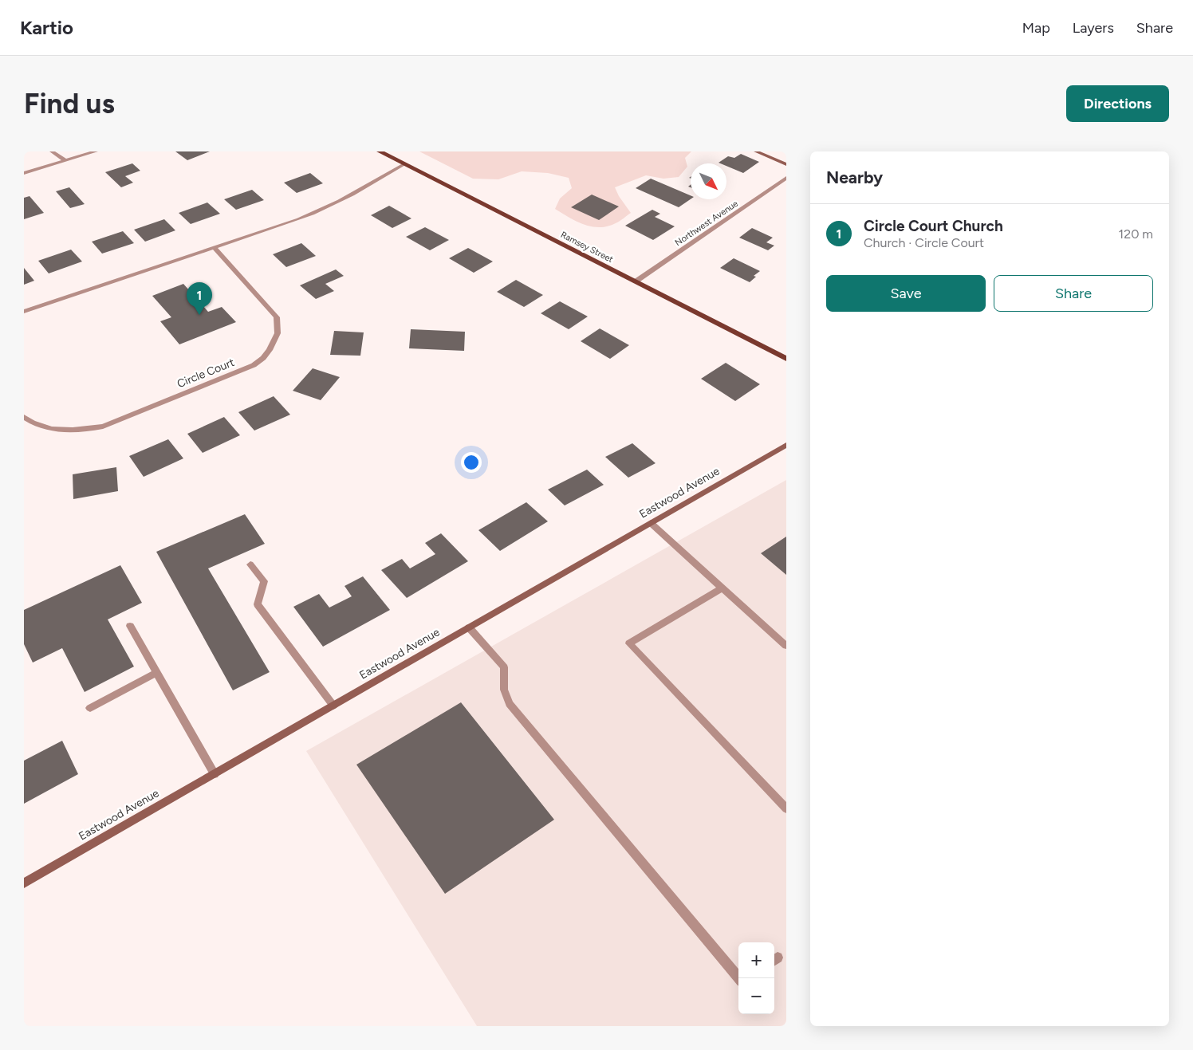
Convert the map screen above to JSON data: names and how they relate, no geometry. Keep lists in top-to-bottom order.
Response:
{
  "streets": {
    "main road": ["Ramsey Street"],
    "street": ["Northwest Avenue", "Circle Court", "Eastwood Avenue"]
  },
  "crossings": [
    ["Northwest Avenue", "Ramsey Street"]
  ],
  "north": "bottom right",
  "page": {
    "header": "Kartio",
    "nav": ["Map", "Layers", "Share"],
    "buttons": [
      "Directions",
      ["Save", "Share"]
    ],
    "title": "Find us",
    "heading": "Nearby",
    "list": [
      {
        "mark": "1",
        "name": "Circle Court Church",
        "note": "Church · Circle Court",
        "value": "120 m"
      }
    ],
    "pins": "1",
    "map_buttons": ["+", "−"]
  }
}
